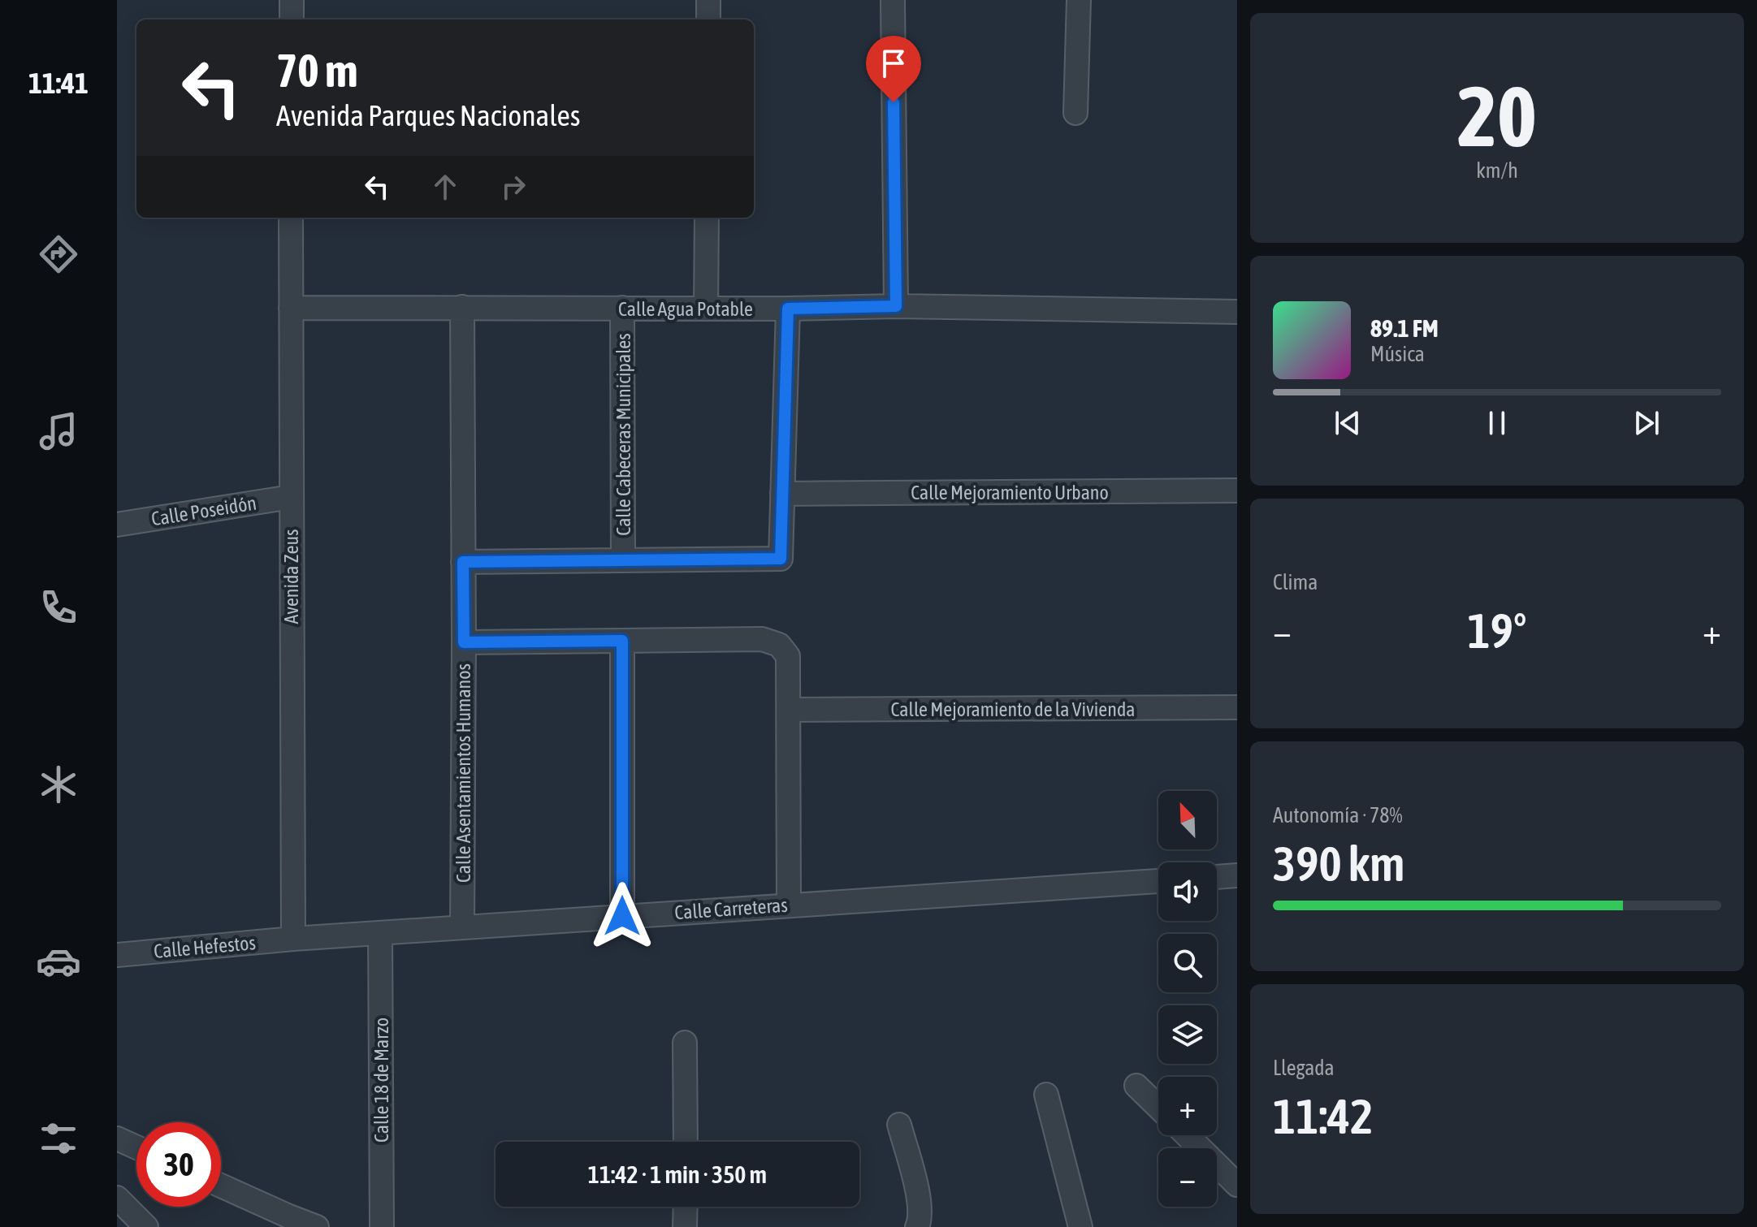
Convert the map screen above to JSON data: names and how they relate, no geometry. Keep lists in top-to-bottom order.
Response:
{
  "streets": {
    "street": [
      "Calle Agua Potable",
      "Calle Cabeceras Municipales",
      "Calle Mejoramiento Urbano",
      "Calle Poseidón",
      "Avenida Zeus",
      "Calle Mejoramiento de la Vivienda",
      "Calle Asentamientos Humanos",
      "Calle Carreteras",
      "Calle Hefestos",
      "Calle 18 de Marzo"
    ]
  },
  "crossings": [
    ["Calle Agua Potable", "Calle Cabeceras Municipales"],
    ["Calle Agua Potable", "Avenida Zeus"],
    ["Calle Agua Potable", "Calle Asentamientos Humanos"],
    ["Calle Poseidón", "Avenida Zeus"],
    ["Avenida Zeus", "Calle Carreteras"],
    ["Avenida Zeus", "Calle Hefestos"],
    ["Calle Asentamientos Humanos", "Calle Carreteras"],
    ["Calle Carreteras", "Calle Hefestos"],
    ["Calle Carreteras", "Calle 18 de Marzo"]
  ],
  "north": "top left",
  "page": {
    "tabs": "11:41",
    "tile": [
      ["20", "km/h"],
      "Clima",
      ["Autonomía · 78%", "390 km"],
      ["Llegada", "11:42"]
    ],
    "turn": ["70 m", "Avenida Parques Nacionales"],
    "song": ["89.1 FM", "Música"],
    "heat": ["−", "19°", "+"],
    "map_buttons": ["+", "−"],
    "limit": "30",
    "trip": "11:42 · 1 min · 350 m"
  }
}
